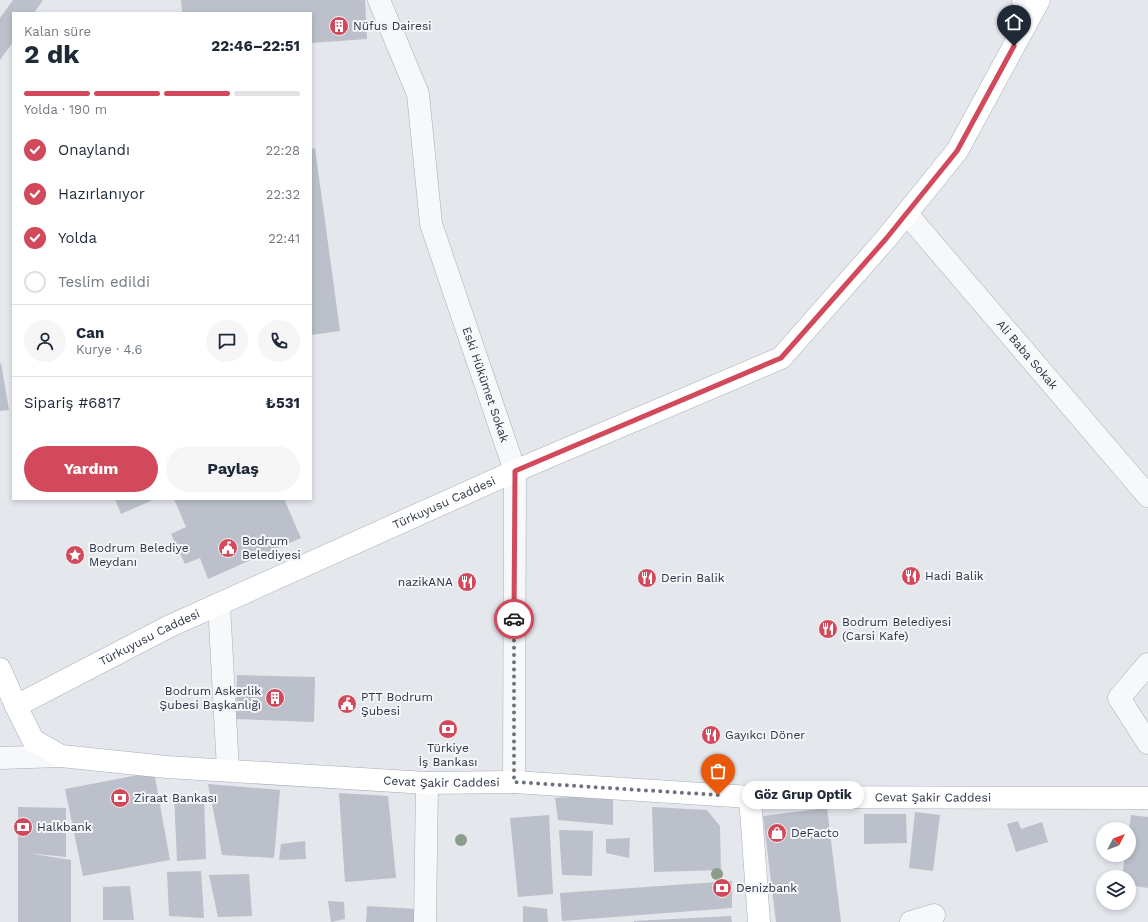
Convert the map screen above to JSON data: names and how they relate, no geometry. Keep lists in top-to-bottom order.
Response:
{
  "streets": {
    "street": [
      "Ali Baba Sokak",
      "Eski Hükümet Sokak",
      "Türkuyusu Caddesi",
      "Cevat Şakir Caddesi"
    ]
  },
  "crossings": [
    ["Ali Baba Sokak", "Türkuyusu Caddesi"],
    ["Eski Hükümet Sokak", "Türkuyusu Caddesi"],
    ["Eski Hükümet Sokak", "Cevat Şakir Caddesi"],
    ["Türkuyusu Caddesi", "Cevat Şakir Caddesi"]
  ],
  "places": {
    "building": ["Nüfus Dairesi", "Bodrum Askerlik Şubesi Başkanlığı"],
    "public building": ["Bodrum Belediyesi", "PTT Bodrum Şubesi"],
    "place": ["Bodrum Belediye Meydanı"],
    "restaurant": [
      "Hadi Balik",
      "Derin Balik",
      "nazikANA",
      "Bodrum Belediyesi (Carsi Kafe)",
      "Gayıkcı Döner"
    ],
    "bank": [
      "Türkiye İş Bankası",
      "Ziraat Bankası",
      "Halkbank",
      "Denizbank"
    ],
    "other": ["Göz Grup Optik"],
    "shop": ["DeFacto"]
  },
  "north": "top right",
  "page": {
    "heading": ["2 dk", "Kalan süre", "22:46–22:51"],
    "panel": [
      "Can",
      "Kurye · 4.6",
      "Sipariş #6817",
      "₺531"
    ],
    "bar": "Yolda · 190 m",
    "list": [
      ["Onaylandı", "22:28"],
      ["Hazırlanıyor", "22:32"],
      ["Yolda", "22:41"],
      "Teslim edildi"
    ],
    "buttons": ["Yardım", "Paylaş"],
    "bubble": "Göz Grup Optik"
  }
}
